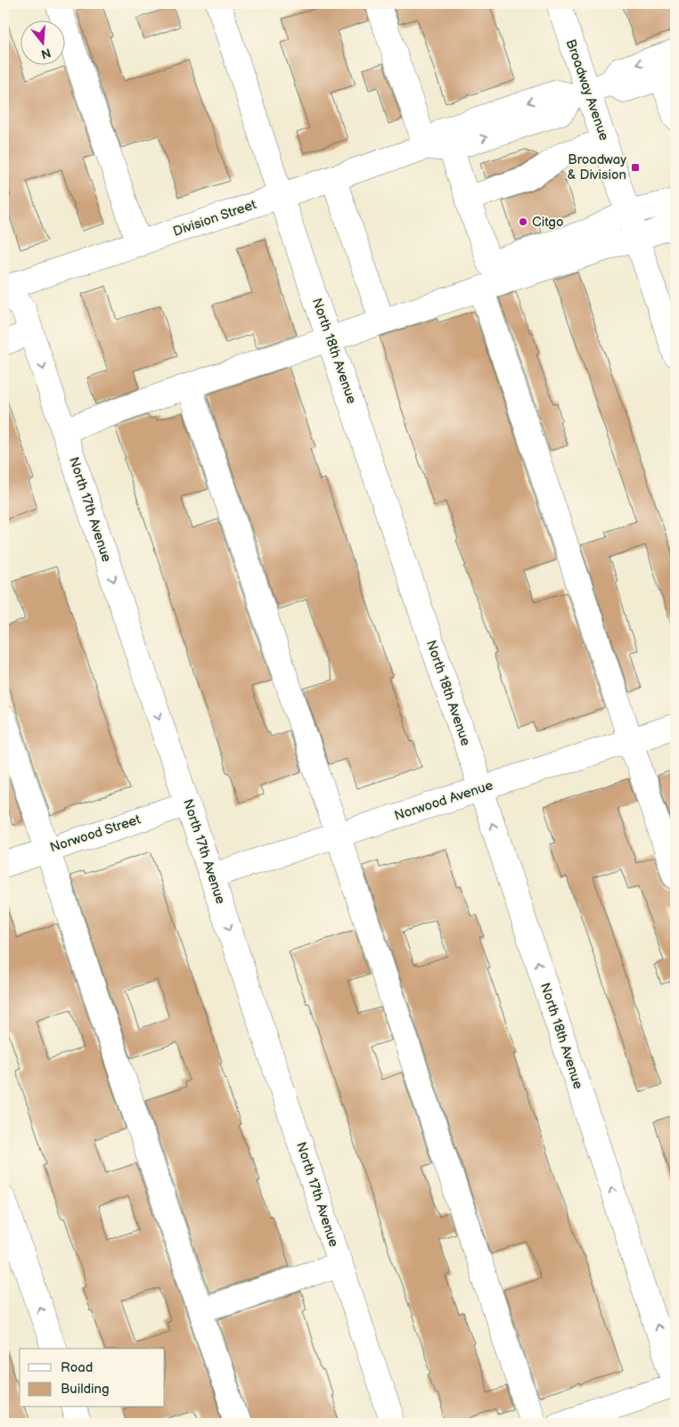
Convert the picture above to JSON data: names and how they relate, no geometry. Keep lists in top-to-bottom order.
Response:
{
  "streets": {
    "street": [
      "Broadway Avenue",
      "Division Street",
      "North 18th Avenue",
      "North 17th Avenue",
      "Norwood Avenue",
      "Norwood Street"
    ]
  },
  "crossings": [
    ["Broadway Avenue", "Division Street"],
    ["Division Street", "North 18th Avenue"],
    ["Division Street", "North 17th Avenue"],
    ["North 18th Avenue", "Norwood Avenue"],
    ["North 17th Avenue", "Norwood Avenue"],
    ["North 17th Avenue", "Norwood Street"]
  ],
  "places": {
    "transit": ["Broadway & Division"],
    "other": ["Citgo"]
  },
  "legend": ["Road", "Building"],
  "north": "bottom"
}
